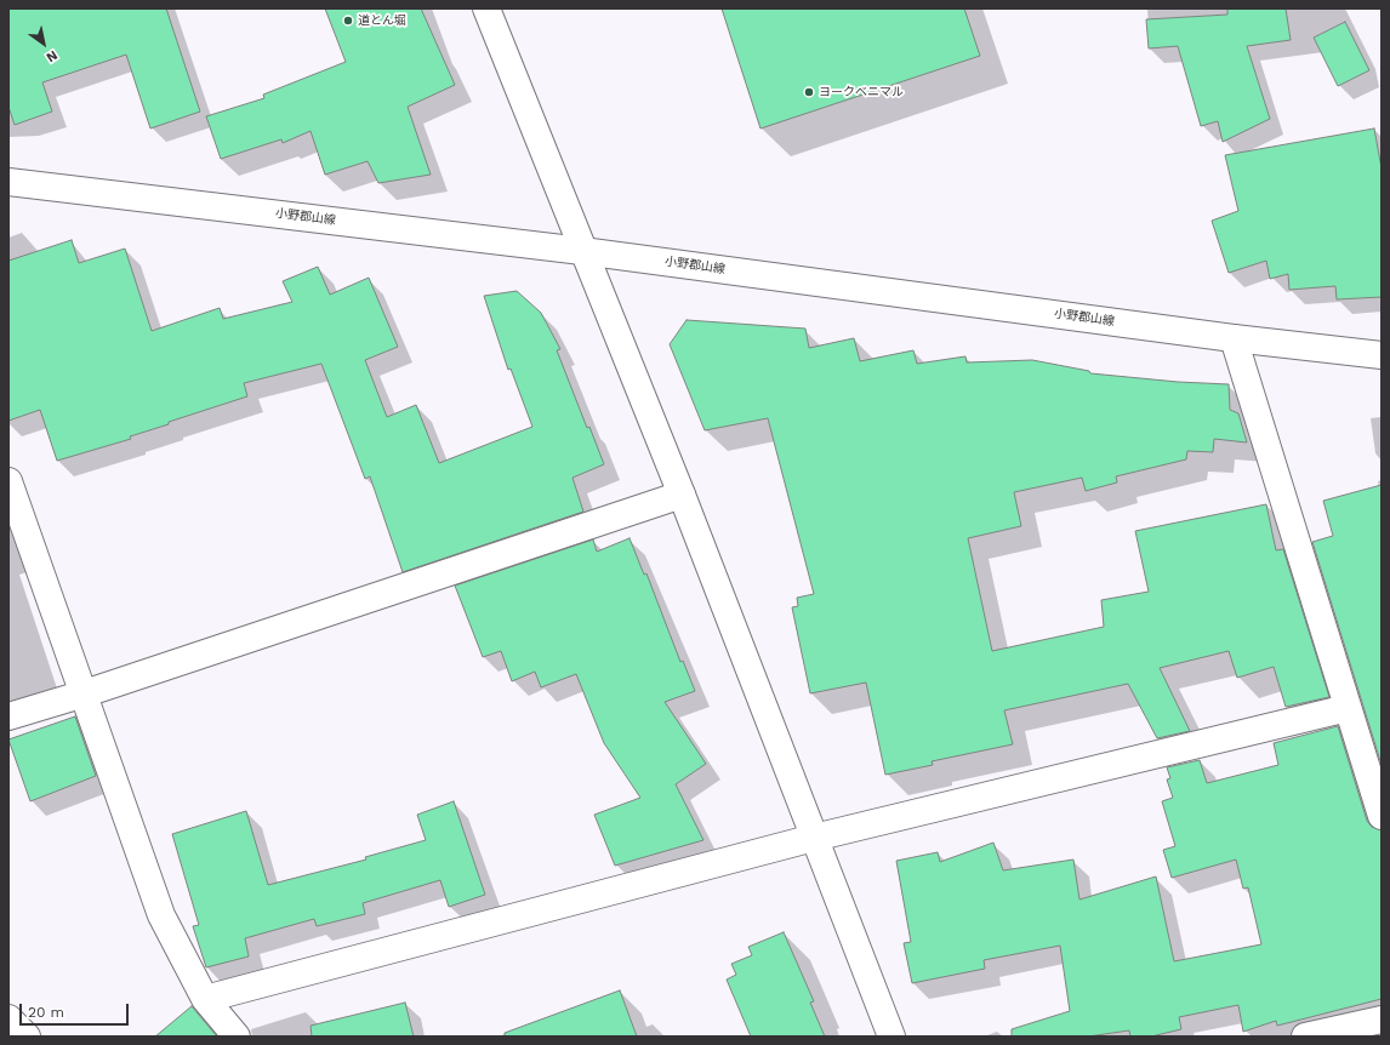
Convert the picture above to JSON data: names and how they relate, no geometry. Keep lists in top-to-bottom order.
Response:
{
  "streets": {
    "street": ["小野郡山線"]
  },
  "places": ["道とん堀", "ヨークベニマル"],
  "scale_bar": "20 m",
  "north": "bottom right"
}
